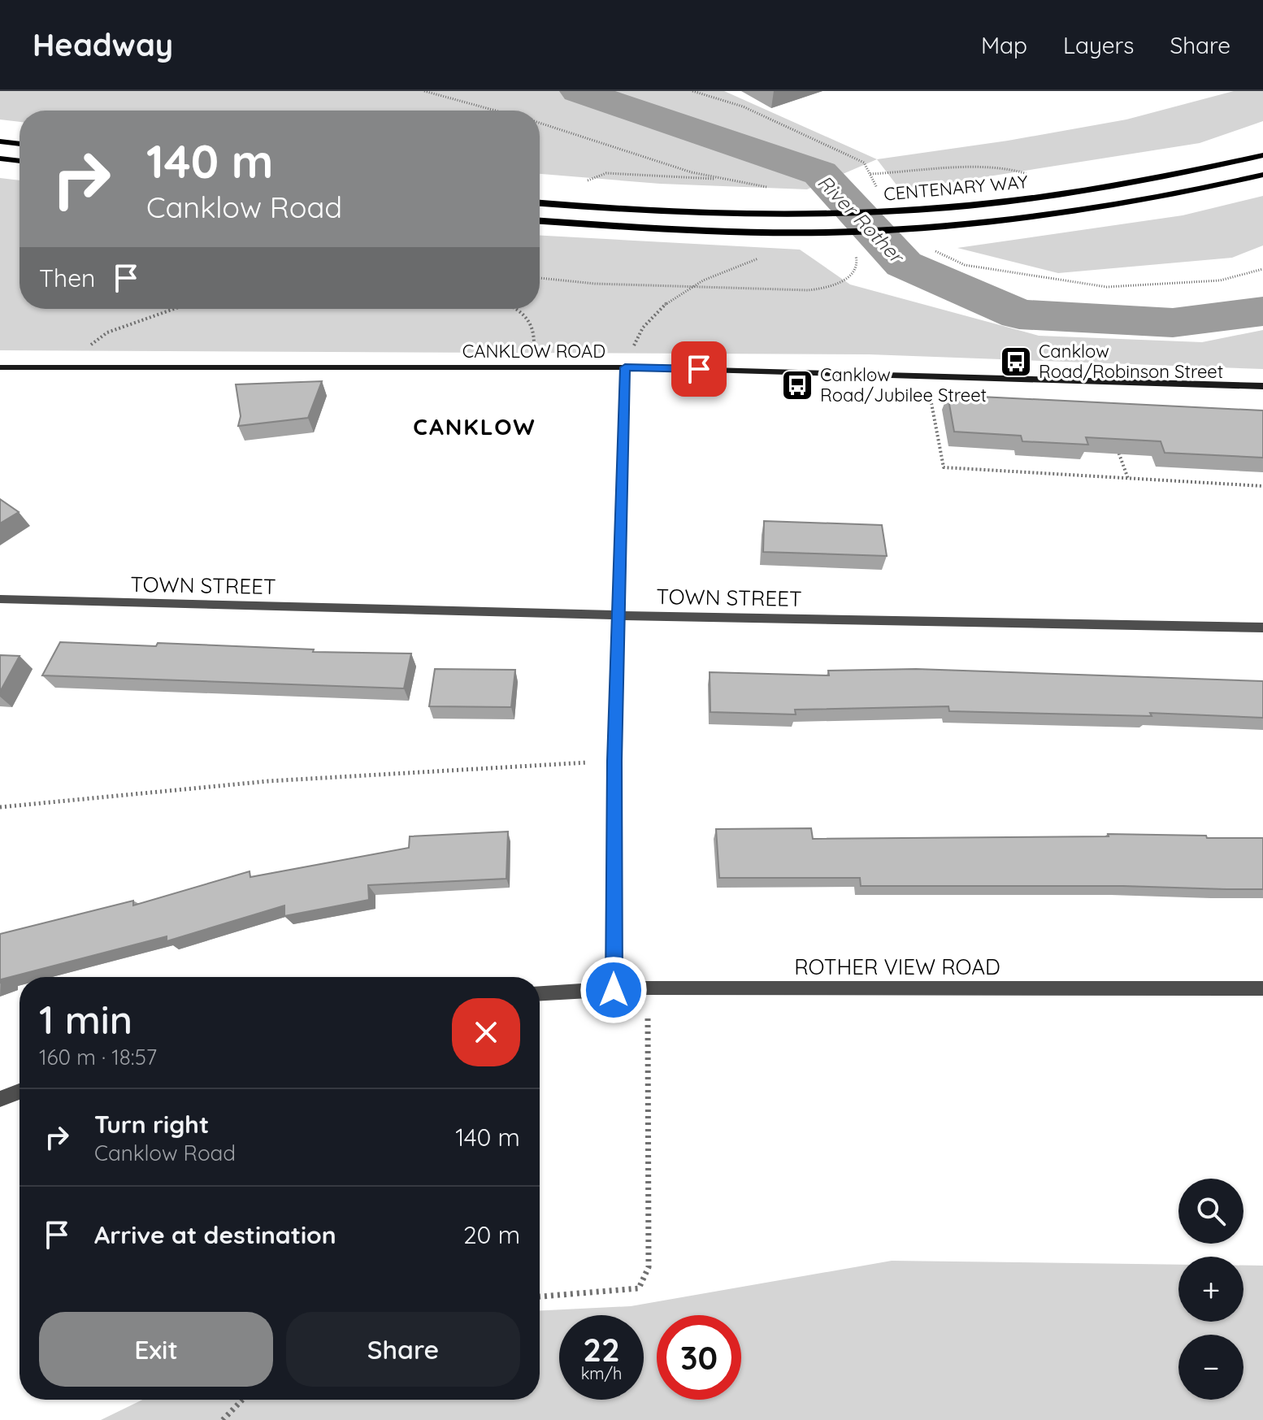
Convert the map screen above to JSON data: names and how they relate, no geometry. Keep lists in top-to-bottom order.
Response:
{
  "streets": {
    "main road": ["CENTENARY WAY"],
    "street": ["CANKLOW ROAD", "TOWN STREET", "ROTHER VIEW ROAD"]
  },
  "districts": ["CANKLOW"],
  "water": ["River Rother"],
  "places": {
    "bus stop": ["Canklow Road/Robinson Street", "Canklow Road/Jubilee Street"]
  },
  "page": {
    "header": "Headway",
    "nav": ["Map", "Layers", "Share"],
    "turn": ["140 m", "Canklow Road"],
    "then": "Then",
    "heading": ["1 min", "160 m · 18:57"],
    "list": [
      {
        "name": "Turn right",
        "note": "Canklow Road",
        "value": "140 m"
      },
      {
        "name": "Arrive at destination",
        "value": "20 m"
      }
    ],
    "map_buttons": ["+", "−"],
    "buttons": ["Exit", "Share"],
    "speed": "22 km/h",
    "limit": "30"
  }
}
